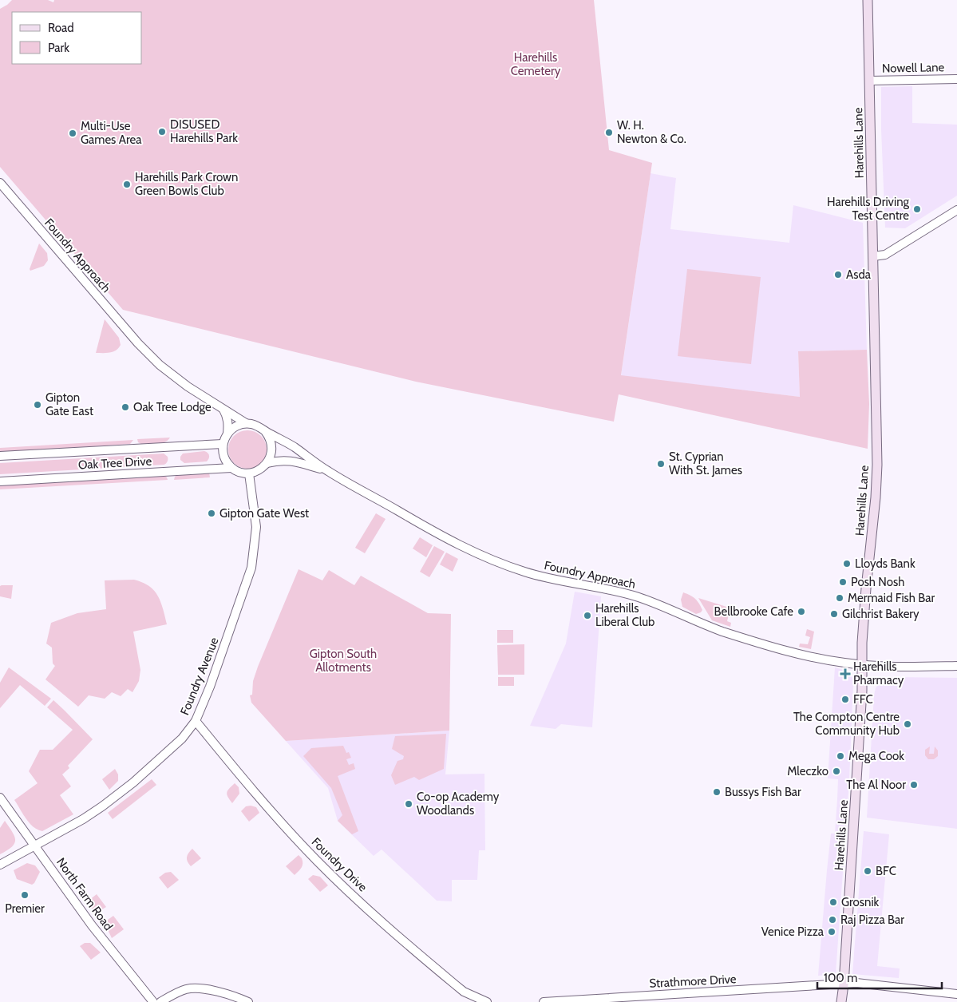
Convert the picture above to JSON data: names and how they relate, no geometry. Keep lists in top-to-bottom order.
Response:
{
  "streets": {
    "main road": ["Harehills Lane"],
    "street": [
      "Nowell Lane",
      "Foundry Approach",
      "Oak Tree Drive",
      "Foundry Avenue",
      "Foundry Drive",
      "North Farm Road",
      "Strathmore Drive"
    ]
  },
  "crossings": [
    ["Nowell Lane", "Harehills Lane"],
    ["Harehills Lane", "Foundry Approach"],
    ["Harehills Lane", "Strathmore Drive"],
    ["Foundry Approach", "Oak Tree Drive"],
    ["Foundry Approach", "Foundry Avenue"],
    ["Oak Tree Drive", "Foundry Avenue"],
    ["Foundry Avenue", "Foundry Drive"],
    ["Foundry Avenue", "North Farm Road"]
  ],
  "parks": ["Harehills Cemetery", "Gipton South Allotments"],
  "places": {
    "other": [
      "DISUSED Harehills Park",
      "W. H. Newton & Co.",
      "Multi-Use Games Area",
      "Harehills Park Crown Green Bowls Club",
      "Harehills Driving Test Centre",
      "Asda",
      "Gipton Gate East",
      "Oak Tree Lodge",
      "St. Cyprian With St. James",
      "Gipton Gate West",
      "Lloyds Bank",
      "Posh Nosh",
      "Mermaid Fish Bar",
      "Bellbrooke Cafe",
      "Gilchrist Bakery",
      "Harehills Liberal Club",
      "FFC",
      "The Compton Centre Community Hub",
      "Mega Cook",
      "Mleczko",
      "The Al Noor",
      "Bussys Fish Bar",
      "Co-op Academy Woodlands",
      "BFC",
      "Premier",
      "Grosnik",
      "Raj Pizza Bar",
      "Venice Pizza"
    ],
    "health": ["Harehills Pharmacy"]
  },
  "legend": ["Road", "Park"],
  "scale_bar": "100 m"
}
